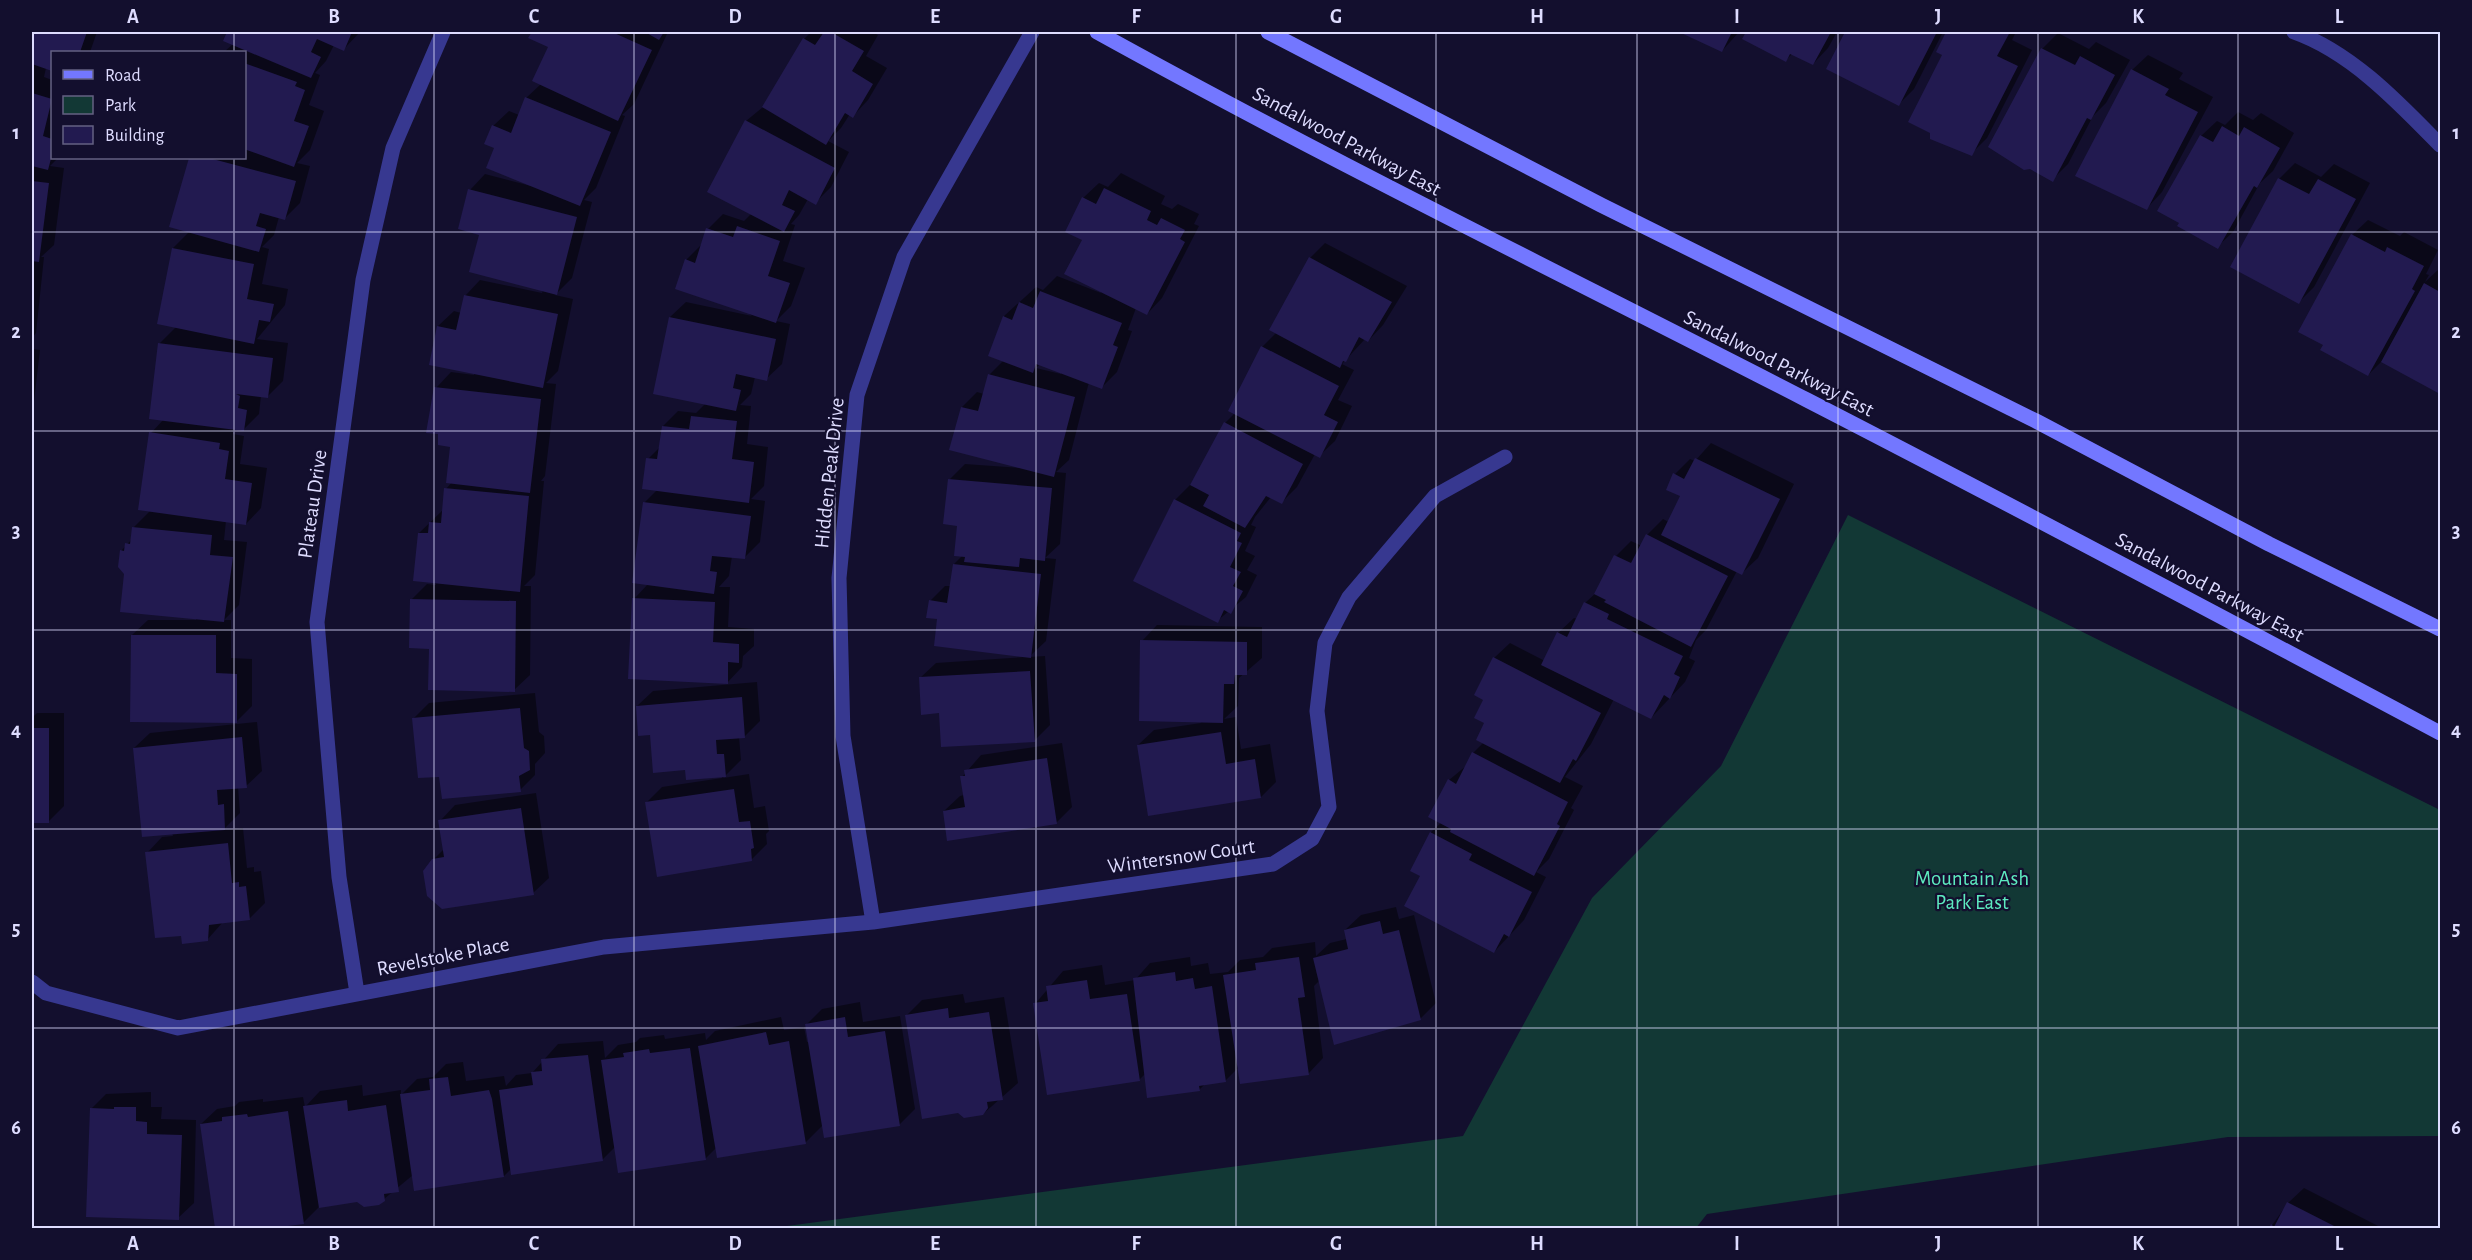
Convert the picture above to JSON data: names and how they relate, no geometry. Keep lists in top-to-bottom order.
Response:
{
  "streets": {
    "main road": ["Sandalwood Parkway East"],
    "street": [
      "Hidden Peak Drive",
      "Plateau Drive",
      "Wintersnow Court",
      "Revelstoke Place"
    ]
  },
  "crossings": [
    ["Hidden Peak Drive", "Wintersnow Court"],
    ["Hidden Peak Drive", "Revelstoke Place"],
    ["Plateau Drive", "Revelstoke Place"],
    ["Wintersnow Court", "Revelstoke Place"]
  ],
  "parks": ["Mountain Ash Park East"],
  "legend": ["Road", "Park", "Building"],
  "grid": {
    "columns": [
      "A",
      "B",
      "C",
      "D",
      "E",
      "F",
      "G",
      "H",
      "I",
      "J",
      "K",
      "L"
    ],
    "rows": [
      "1",
      "2",
      "3",
      "4",
      "5",
      "6"
    ]
  }
}
